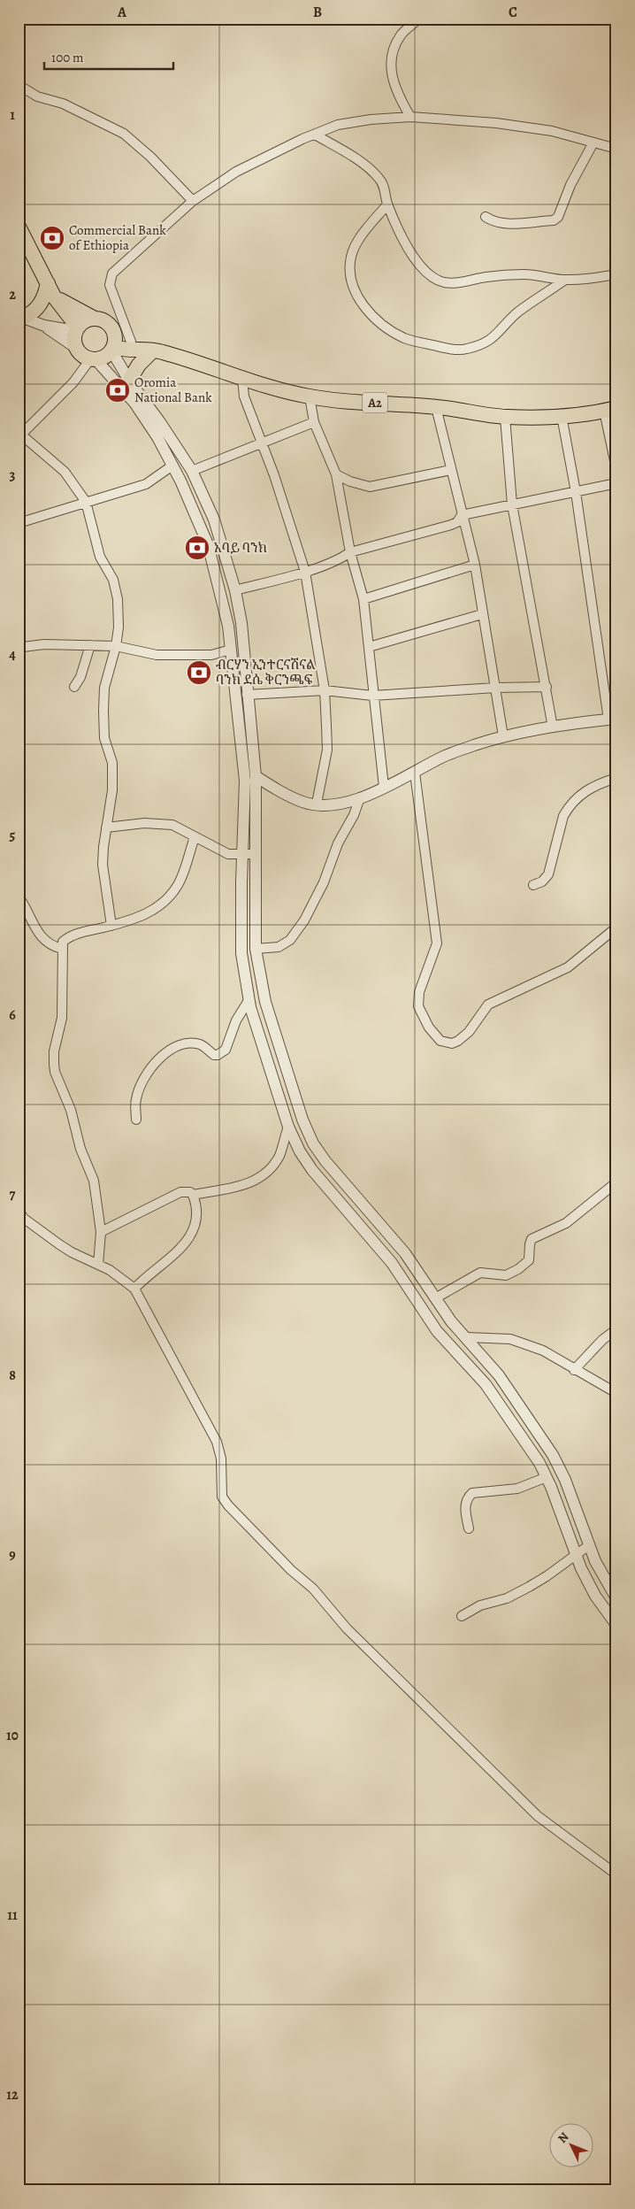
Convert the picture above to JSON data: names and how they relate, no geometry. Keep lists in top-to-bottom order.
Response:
{
  "streets": {
    "highway": ["A2"]
  },
  "places": {
    "bank": [
      "Commercial Bank of Ethiopia",
      "Oromia National Bank",
      "አባይ ባንክ",
      "ብርሃን ኢንተርናሽናል ባንክ ደሴ ቅርንጫፍ"
    ]
  },
  "scale_bar": "100 m",
  "north": "top left",
  "grid": {
    "columns": ["A", "B", "C"],
    "rows": [
      "1",
      "2",
      "3",
      "4",
      "5",
      "6",
      "7",
      "8",
      "9",
      "10",
      "11",
      "12"
    ]
  }
}
